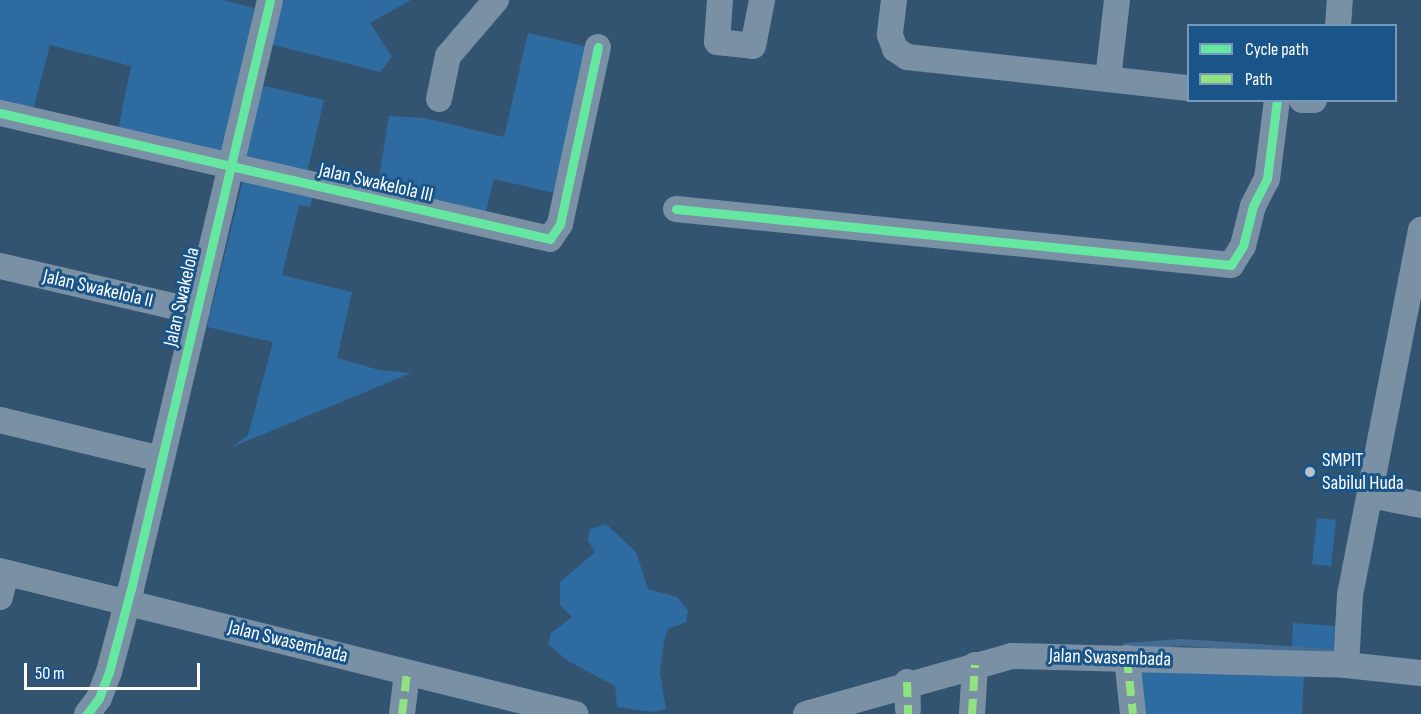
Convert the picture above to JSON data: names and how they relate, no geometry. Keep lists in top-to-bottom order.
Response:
{
  "streets": {
    "street": [
      "Jalan Swakelola III",
      "Jalan Swakelola II",
      "Jalan Swakelola",
      "Jalan Swasembada"
    ]
  },
  "crossings": [
    ["Jalan Swakelola III", "Jalan Swakelola"],
    ["Jalan Swakelola II", "Jalan Swakelola"],
    ["Jalan Swakelola", "Jalan Swasembada"]
  ],
  "places": ["SMPIT Sabilul Huda"],
  "legend": ["Cycle path", "Path"],
  "scale_bar": "50 m"
}
